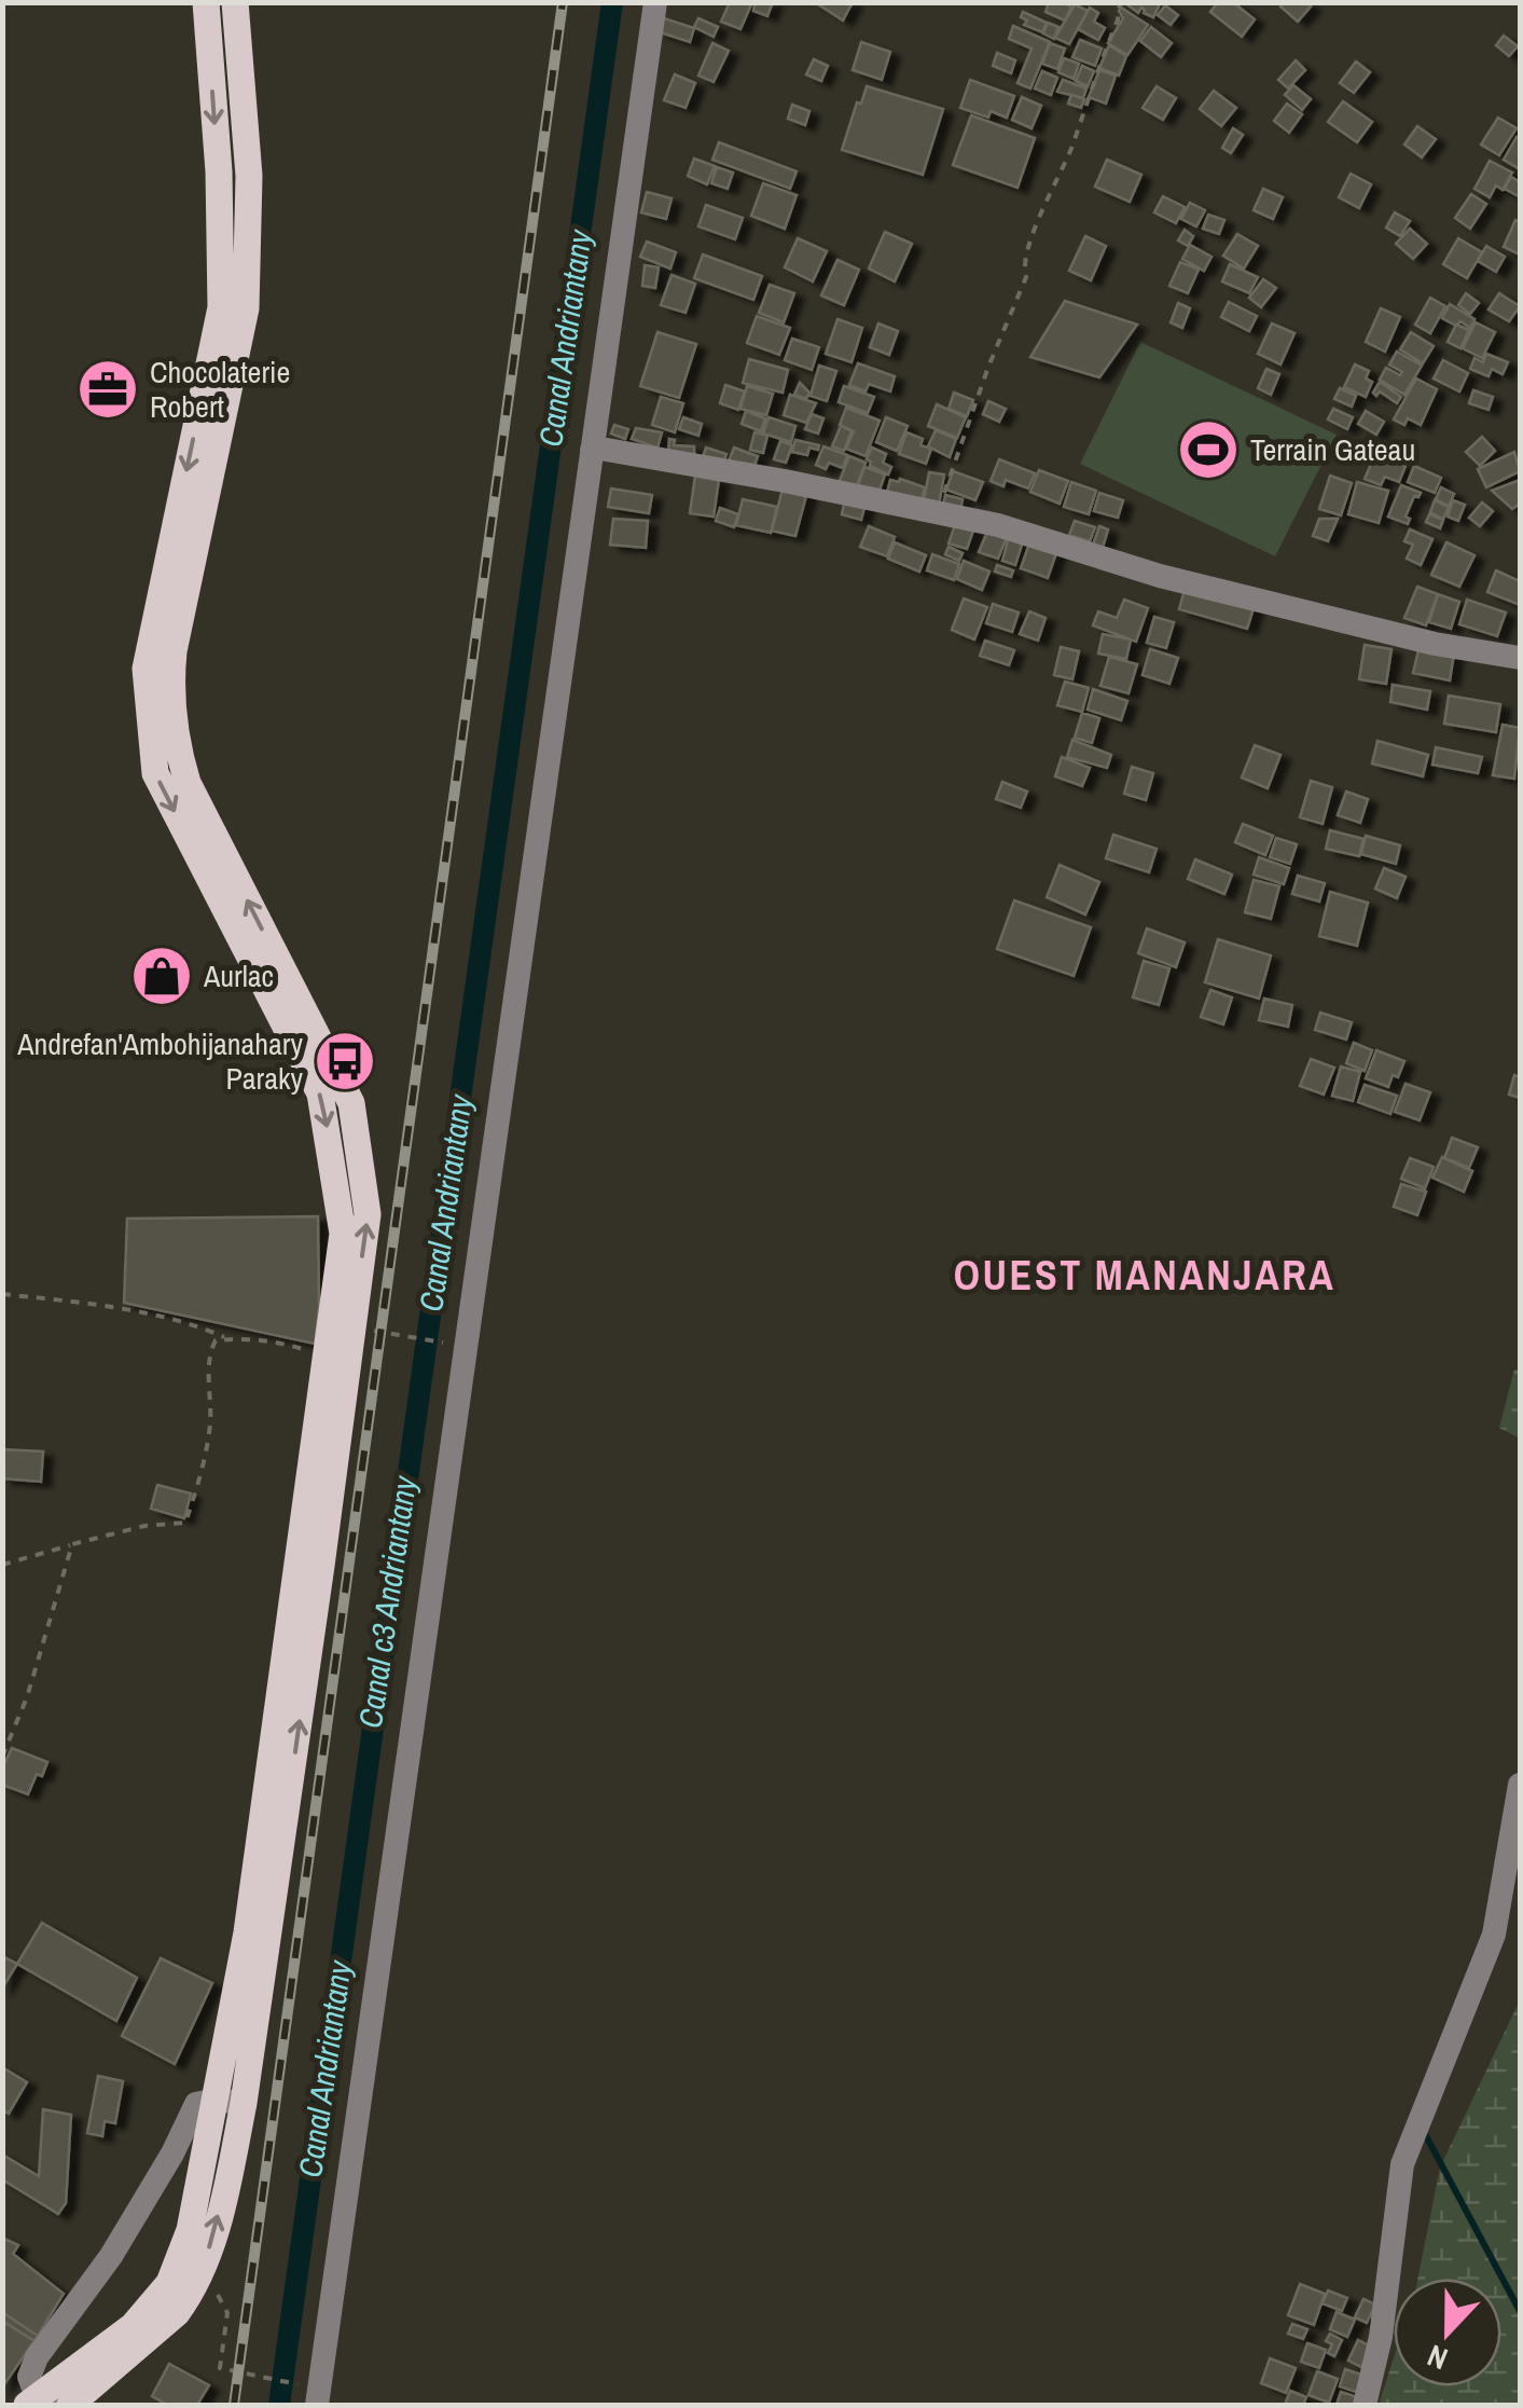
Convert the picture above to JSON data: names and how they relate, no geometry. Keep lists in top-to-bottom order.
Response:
{
  "districts": ["OUEST MANANJARA"],
  "water": ["Canal Andriantany", "Canal c3 Andriantany"],
  "places": {
    "office": ["Chocolaterie Robert"],
    "sports": ["Terrain Gateau"],
    "shop": ["Aurlac"],
    "bus stop": ["Andrefan'Ambohijanahary Paraky"]
  },
  "north": "bottom"
}
